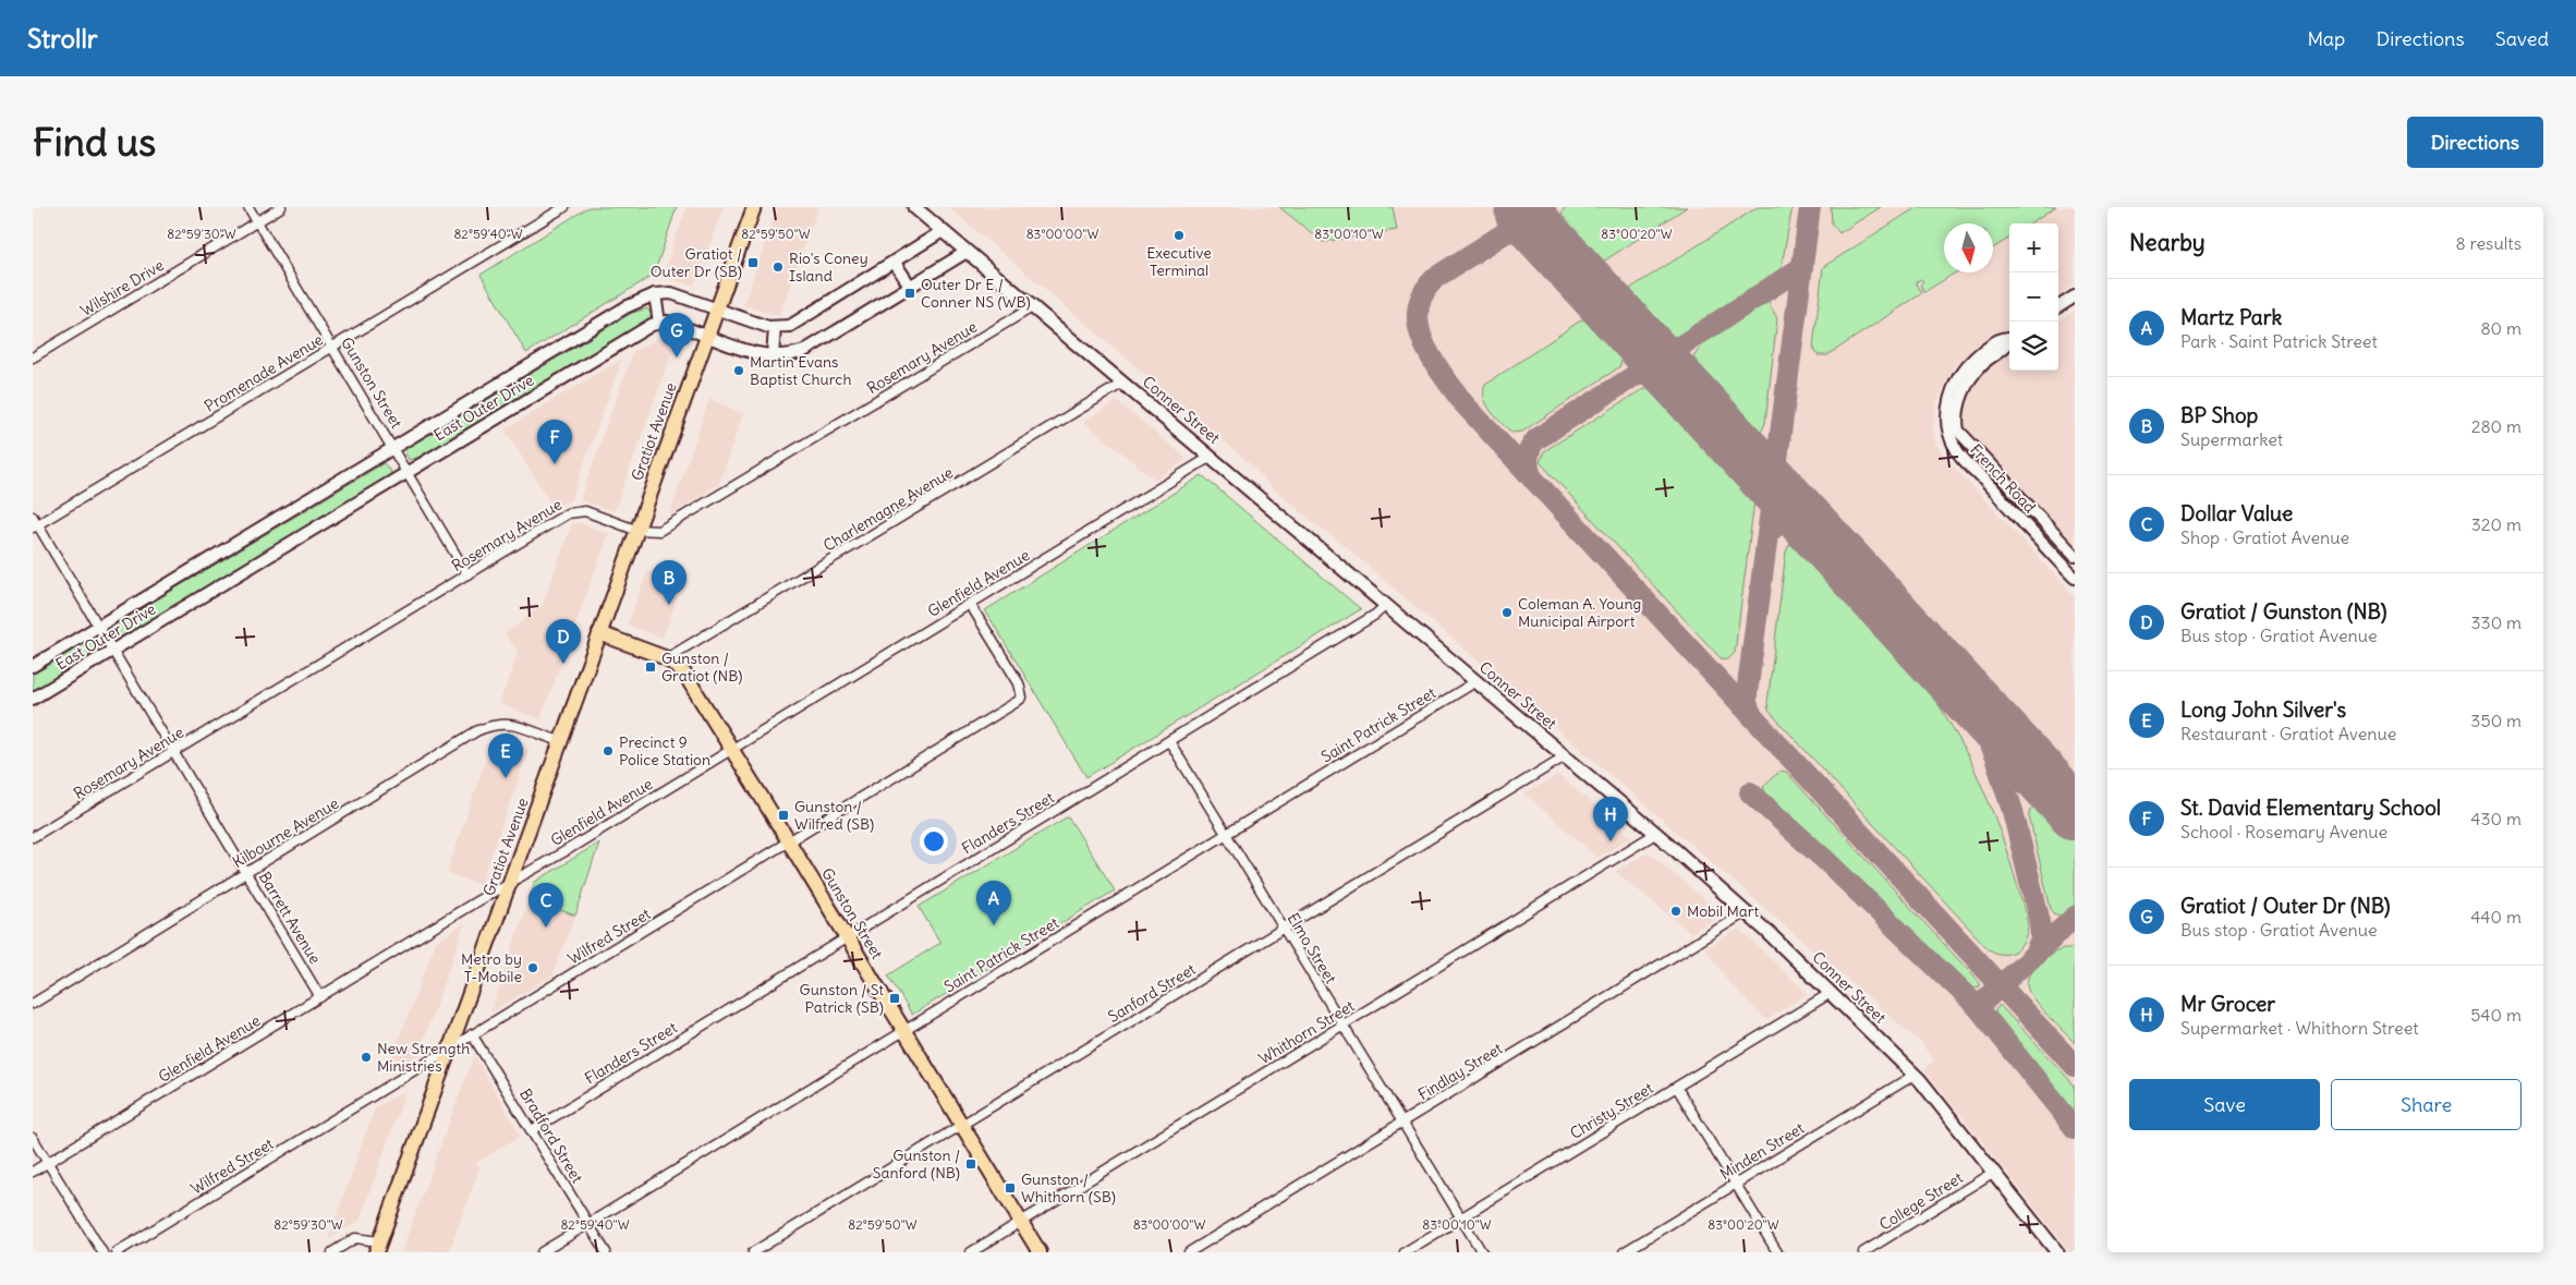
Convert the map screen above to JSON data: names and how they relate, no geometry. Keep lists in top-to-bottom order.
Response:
{
  "streets": {
    "main road": ["Gunston Street", "Conner Street", "Gratiot Avenue"],
    "street": [
      "Wilshire Drive",
      "Rosemary Avenue",
      "Promenade Avenue",
      "East Outer Drive",
      "French Road",
      "Charlemagne Avenue",
      "Glenfield Avenue",
      "Saint Patrick Street",
      "Flanders Street",
      "Kilbourne Avenue",
      "Barrett Avenue",
      "Wilfred Street",
      "Elmo Street",
      "Sanford Street",
      "Whithorn Street",
      "Findlay Street",
      "Christy Street",
      "Bradford Street",
      "Minden Street",
      "College Street"
    ]
  },
  "crossings": [
    ["Wilshire Drive", "Gunston Street"],
    ["Rosemary Avenue", "Gunston Street"],
    ["Rosemary Avenue", "Conner Street"],
    ["Rosemary Avenue", "Gratiot Avenue"],
    ["Rosemary Avenue", "Barrett Avenue"],
    ["Promenade Avenue", "Gunston Street"],
    ["Promenade Avenue", "Barrett Avenue"],
    ["Gunston Street", "East Outer Drive"],
    ["Gunston Street", "Gratiot Avenue"],
    ["Gunston Street", "Charlemagne Avenue"],
    ["Gunston Street", "Glenfield Avenue"],
    ["Gunston Street", "Saint Patrick Street"],
    ["Gunston Street", "Flanders Street"],
    ["Gunston Street", "Wilfred Street"],
    ["Gunston Street", "Sanford Street"],
    ["Gunston Street", "Whithorn Street"],
    ["East Outer Drive", "Gratiot Avenue"],
    ["East Outer Drive", "Barrett Avenue"],
    ["Conner Street", "Charlemagne Avenue"],
    ["Conner Street", "Glenfield Avenue"],
    ["Conner Street", "Saint Patrick Street"],
    ["Conner Street", "Flanders Street"],
    ["Conner Street", "Sanford Street"],
    ["Conner Street", "Whithorn Street"],
    ["Conner Street", "Findlay Street"],
    ["Conner Street", "Christy Street"],
    ["Conner Street", "Minden Street"],
    ["Conner Street", "College Street"],
    ["Gratiot Avenue", "Glenfield Avenue"],
    ["Gratiot Avenue", "Kilbourne Avenue"],
    ["Gratiot Avenue", "Wilfred Street"],
    ["Glenfield Avenue", "Barrett Avenue"],
    ["Glenfield Avenue", "Wilfred Street"],
    ["Saint Patrick Street", "Elmo Street"],
    ["Saint Patrick Street", "Bradford Street"],
    ["Flanders Street", "Elmo Street"],
    ["Flanders Street", "Bradford Street"],
    ["Kilbourne Avenue", "Barrett Avenue"],
    ["Wilfred Street", "Bradford Street"],
    ["Elmo Street", "Sanford Street"],
    ["Elmo Street", "Whithorn Street"],
    ["Elmo Street", "Findlay Street"],
    ["Elmo Street", "Christy Street"]
  ],
  "places": {
    "other": [
      "Executive Terminal",
      "Rio's Coney Island",
      "Martin Evans Baptist Church",
      "Coleman A. Young Municipal Airport",
      "Precinct 9 Police Station",
      "Mobil Mart",
      "Metro by T-Mobile",
      "New Strength Ministries"
    ],
    "transit": [
      "Gratiot / Outer Dr (SB)",
      "Outer Dr E / Conner NS (WB)",
      "Gunston / Gratiot (NB)",
      "Gunston / Wilfred (SB)",
      "Gunston / St Patrick (SB)",
      "Gunston / Sanford (NB)",
      "Gunston / Whithorn (SB)"
    ]
  },
  "north": "bottom",
  "page": {
    "header": "Strollr",
    "nav": ["Map", "Directions", "Saved"],
    "buttons": [
      "Directions",
      ["Save", "Share"]
    ],
    "title": "Find us",
    "heading": ["Nearby", "8 results"],
    "map_buttons": ["+", "−"],
    "list": [
      {
        "mark": "A",
        "name": "Martz Park",
        "note": "Park · Saint Patrick Street",
        "value": "80 m"
      },
      {
        "mark": "B",
        "name": "BP Shop",
        "note": "Supermarket",
        "value": "280 m"
      },
      {
        "mark": "C",
        "name": "Dollar Value",
        "note": "Shop · Gratiot Avenue",
        "value": "320 m"
      },
      {
        "mark": "D",
        "name": "Gratiot / Gunston (NB)",
        "note": "Bus stop · Gratiot Avenue",
        "value": "330 m"
      },
      {
        "mark": "E",
        "name": "Long John Silver's",
        "note": "Restaurant · Gratiot Avenue",
        "value": "350 m"
      },
      {
        "mark": "F",
        "name": "St. David Elementary School",
        "note": "School · Rosemary Avenue",
        "value": "430 m"
      },
      {
        "mark": "G",
        "name": "Gratiot / Outer Dr (NB)",
        "note": "Bus stop · Gratiot Avenue",
        "value": "440 m"
      },
      {
        "mark": "H",
        "name": "Mr Grocer",
        "note": "Supermarket · Whithorn Street",
        "value": "540 m"
      }
    ],
    "pins": [
      "G",
      "F",
      "B",
      "D",
      "E",
      "H",
      "A",
      "C"
    ]
  },
  "coordinates": [
    "82°59'30\"W",
    "82°59'40\"W",
    "82°59'50\"W",
    "83°00'00\"W",
    "83°00'10\"W",
    "83°00'20\"W"
  ]
}
